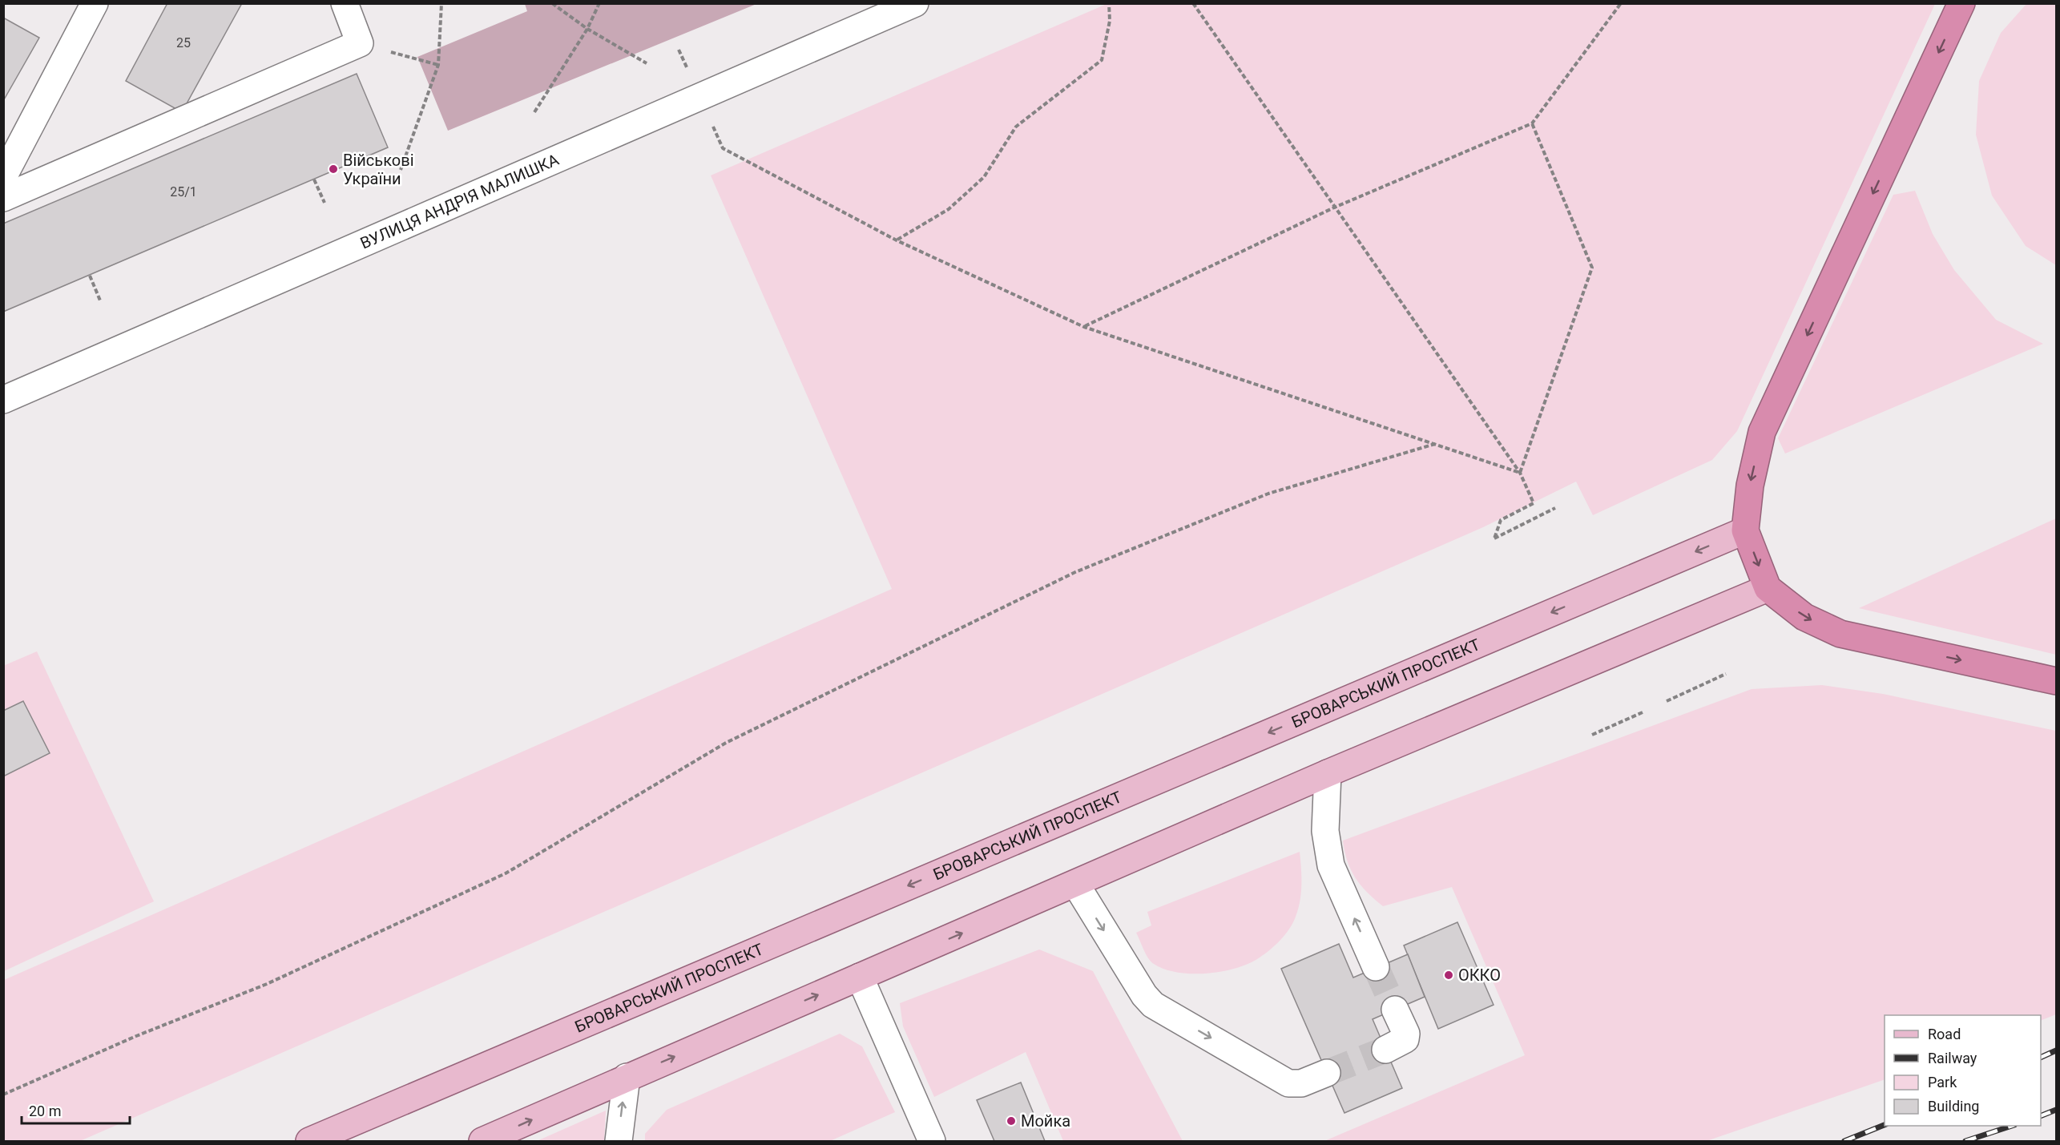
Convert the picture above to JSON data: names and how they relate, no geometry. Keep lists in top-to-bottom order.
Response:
{
  "streets": {
    "main road": ["БРОВАРСЬКИЙ ПРОСПЕКТ"],
    "street": ["ВУЛИЦЯ АНДРІЯ МАЛИШКА"]
  },
  "places": ["Військові України", "ОККО", "Мойка"],
  "house_numbers": ["25", "25/1"],
  "legend": [
    "Road",
    "Railway",
    "Park",
    "Building"
  ],
  "scale_bar": "20 m"
}
